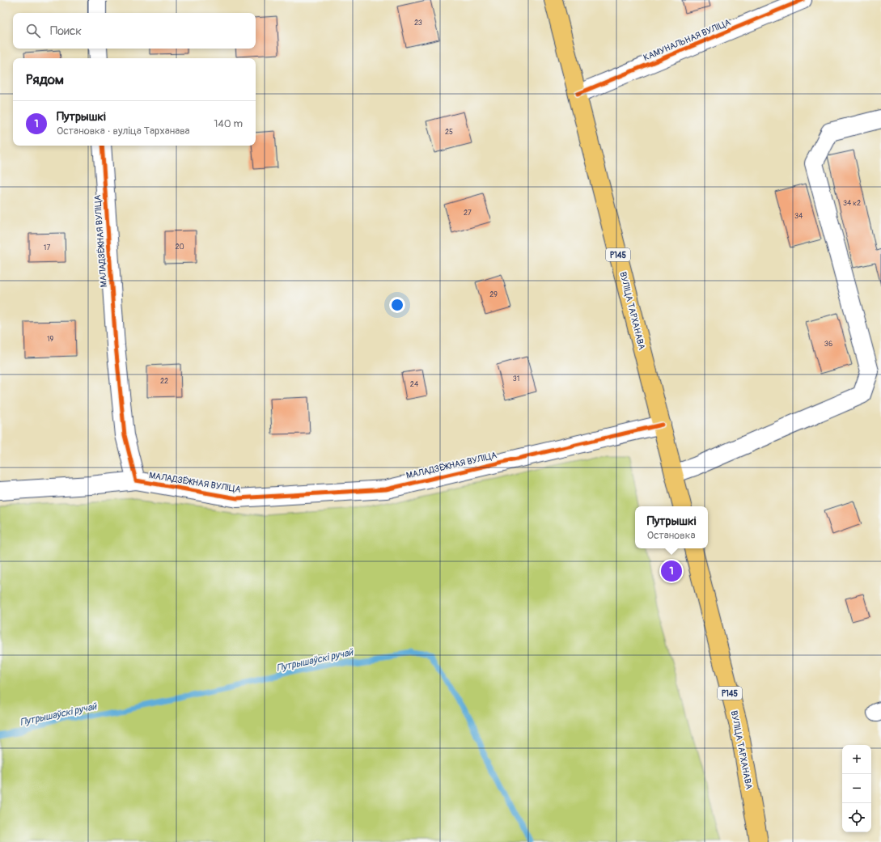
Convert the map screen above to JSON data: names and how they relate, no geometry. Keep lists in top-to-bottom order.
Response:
{
  "streets": {
    "main road": ["Р145", "ВУЛІЦА ТАРХАНАВА"],
    "street": ["КАМУНАЛЬНАЯ ВУЛІЦА", "МАЛАДЗЁЖНАЯ ВУЛІЦА"]
  },
  "crossings": [
    ["КАМУНАЛЬНАЯ ВУЛІЦА", "ВУЛІЦА ТАРХАНАВА"],
    ["МАЛАДЗЁЖНАЯ ВУЛІЦА", "ВУЛІЦА ТАРХАНАВА"]
  ],
  "water": ["Путрышаўскі ручай"],
  "house_numbers": [
    "23",
    "25",
    "34 к2",
    "27",
    "34",
    "20",
    "17",
    "29",
    "19",
    "36",
    "31",
    "22",
    "24"
  ],
  "page": {
    "search": "Поиск",
    "heading": "Рядом",
    "list": [
      {
        "mark": "1",
        "name": "Путрышкі",
        "note": "Остановка · вуліца Тарханава",
        "value": "140 m"
      }
    ],
    "popup": ["Путрышкі", "Остановка"],
    "pins": "1",
    "map_buttons": ["+", "−"]
  }
}
